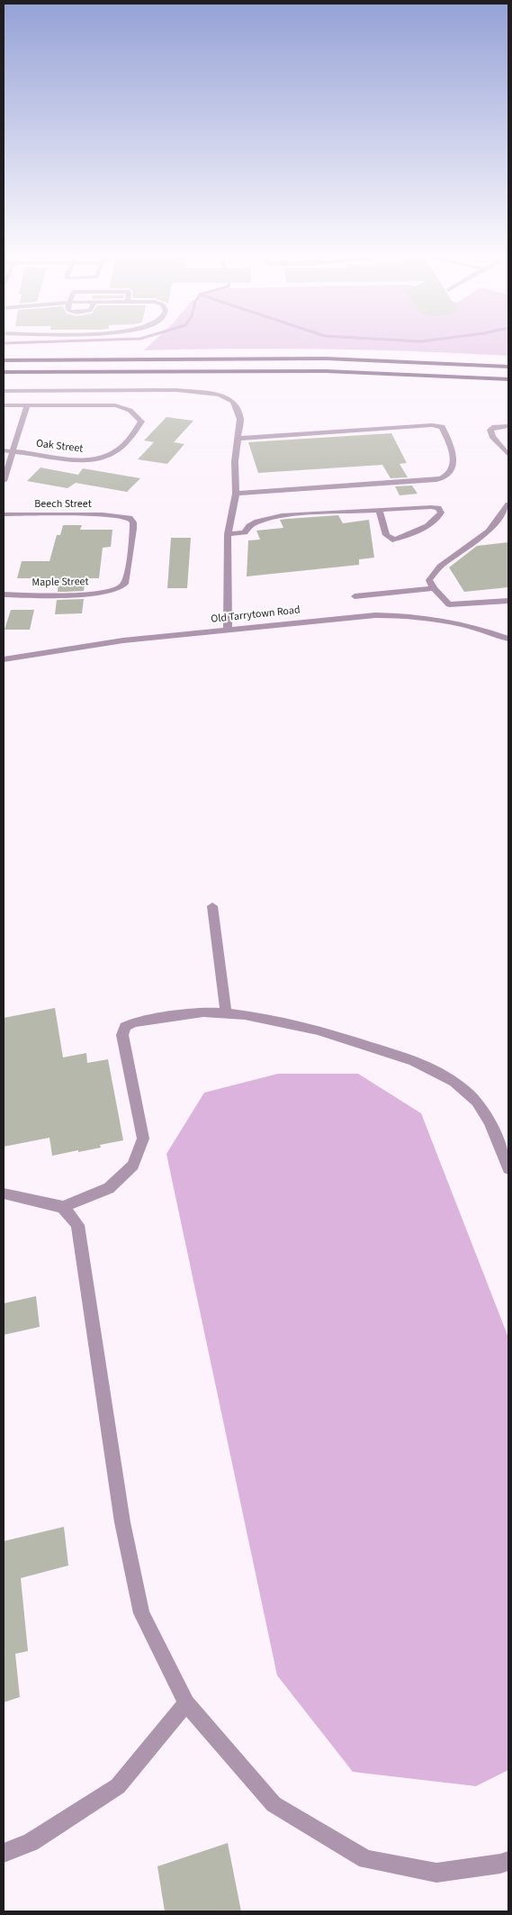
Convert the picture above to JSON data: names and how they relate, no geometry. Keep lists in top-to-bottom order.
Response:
{
  "streets": {
    "street": [
      "Oak Street",
      "Beech Street",
      "Maple Street",
      "Old Tarrytown Road"
    ]
  },
  "crossings": [
    ["Beech Street", "Maple Street"]
  ]
}
